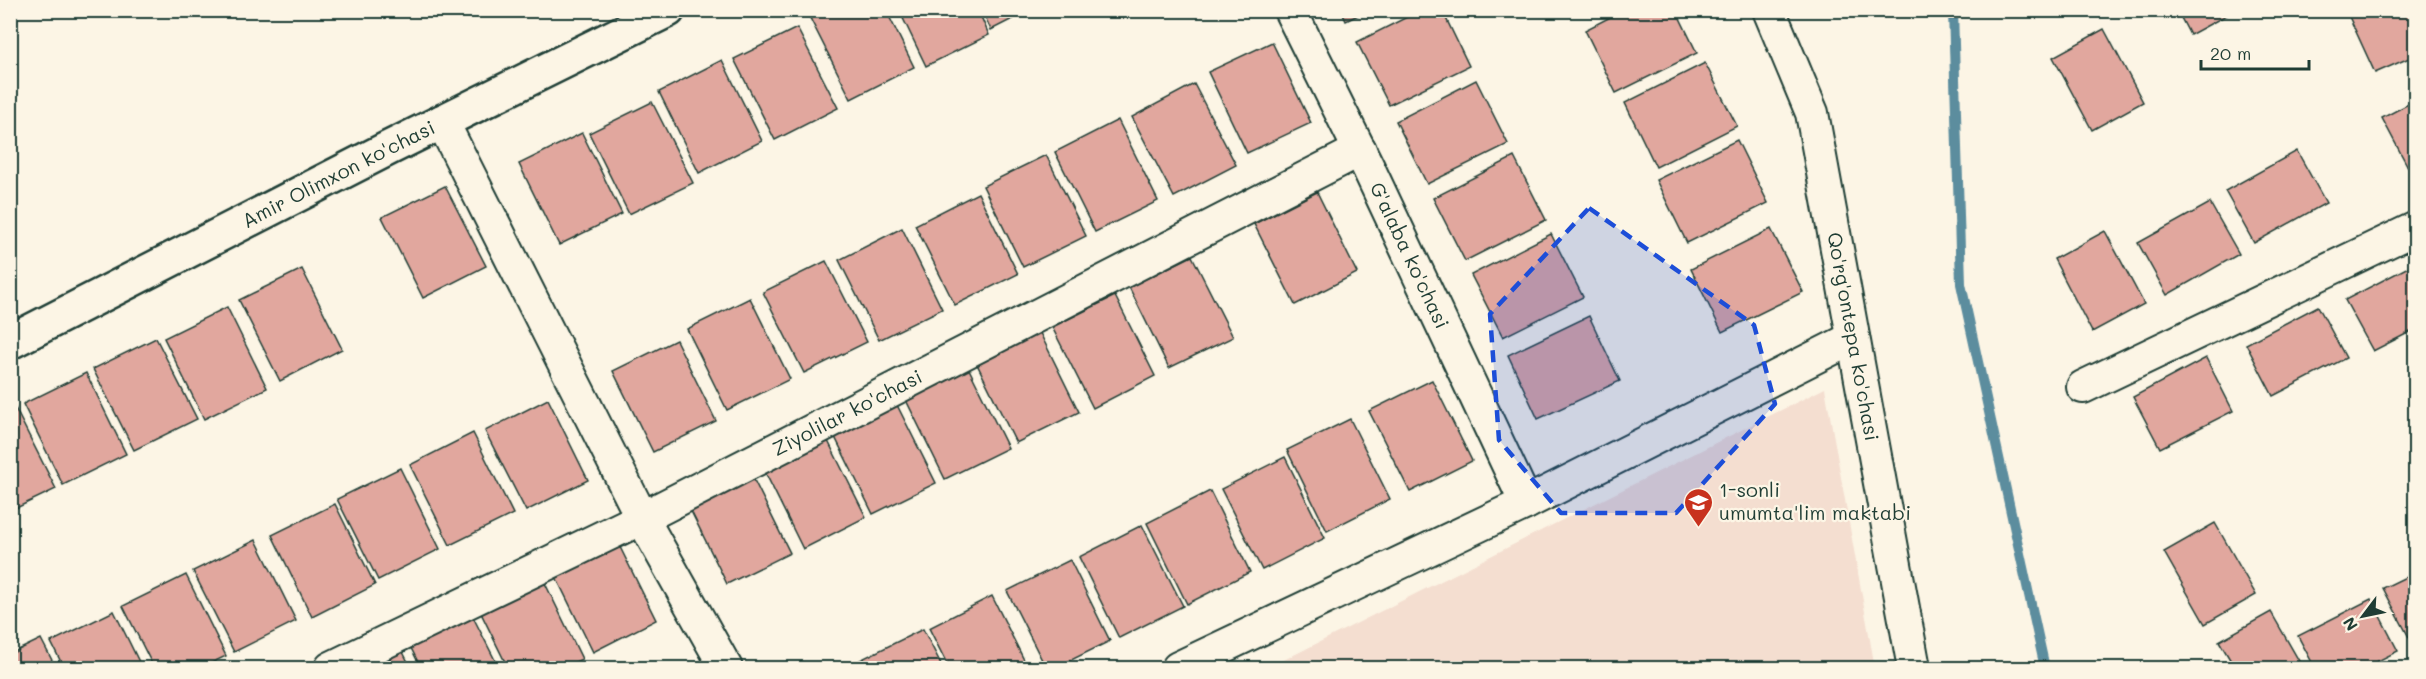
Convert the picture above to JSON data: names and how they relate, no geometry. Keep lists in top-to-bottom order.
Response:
{
  "streets": {
    "street": [
      "Amir Olimxon ko'chasi",
      "G'alaba ko'chasi",
      "Qo'rg'ontepa ko'chasi",
      "Ziyolilar ko'chasi"
    ]
  },
  "crossings": [
    ["G'alaba ko'chasi", "Ziyolilar ko'chasi"]
  ],
  "places": {
    "school or university": ["1-sonli umumta'lim maktabi"]
  },
  "scale_bar": "20 m",
  "north": "bottom left"
}
